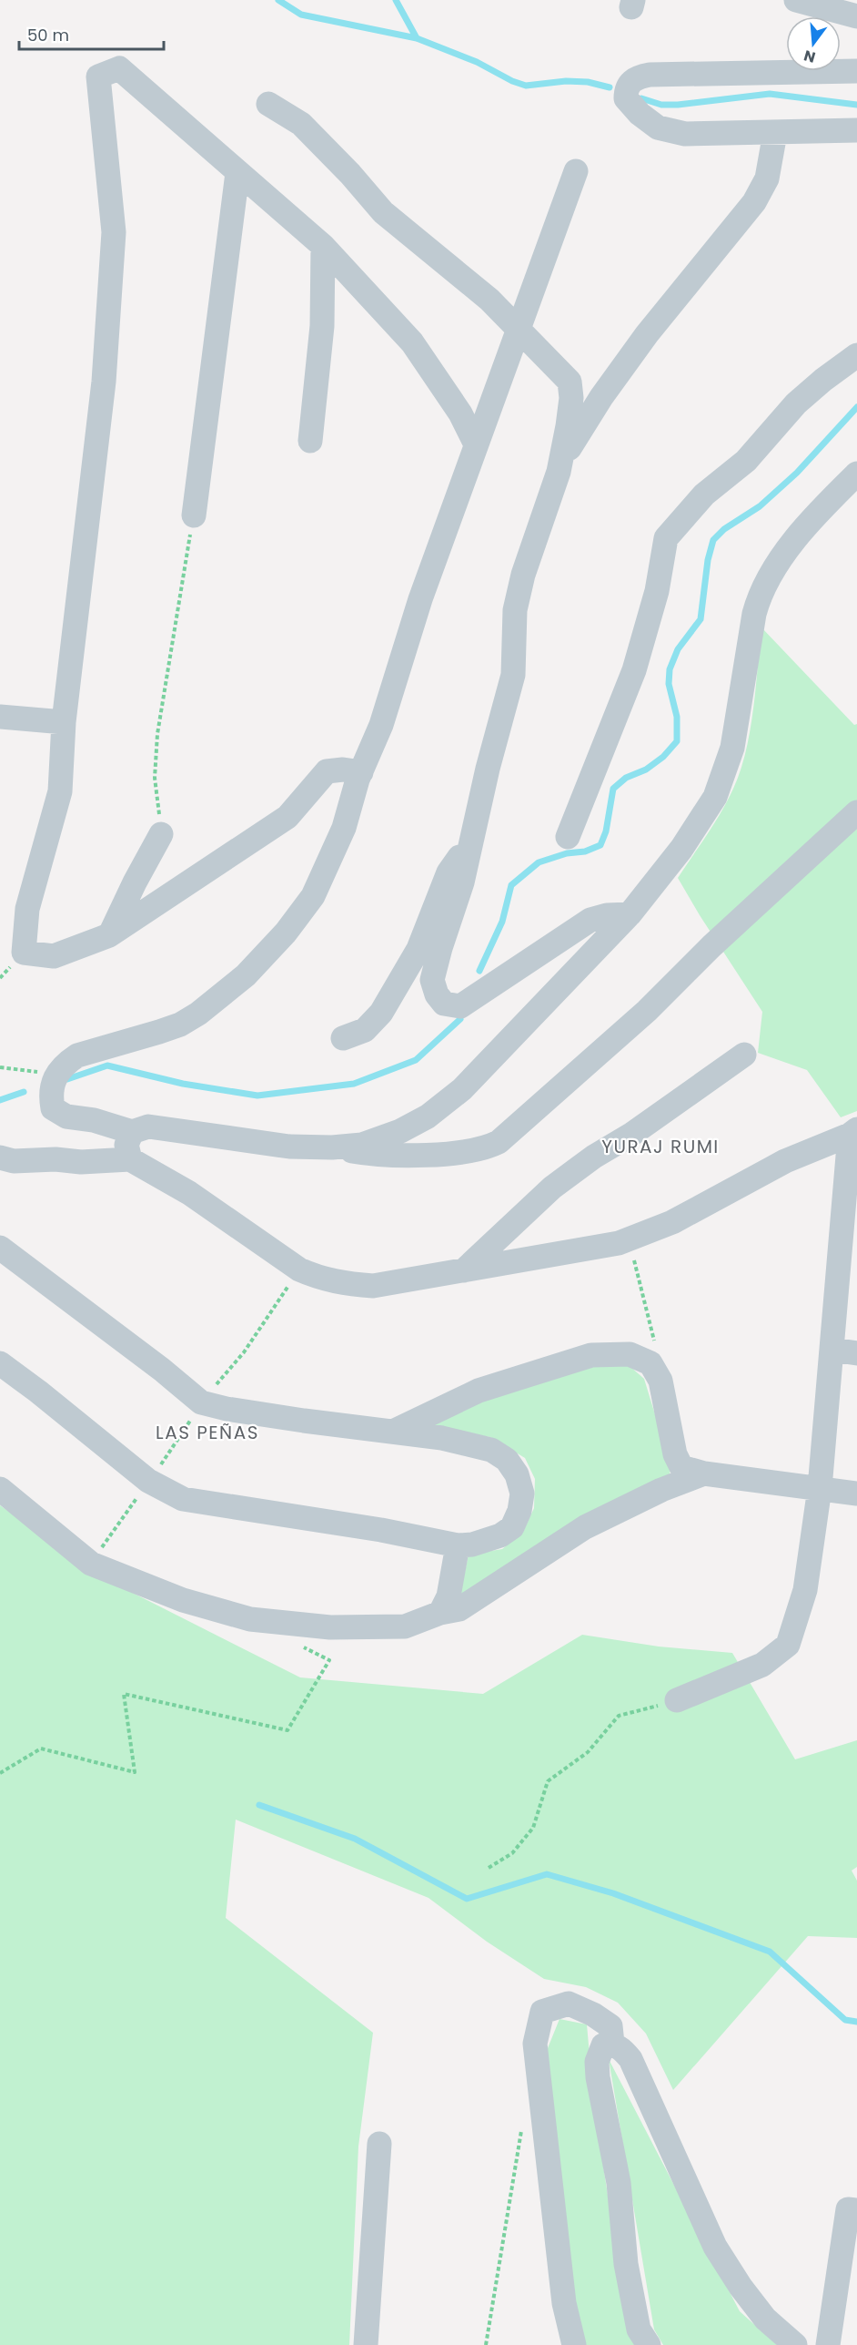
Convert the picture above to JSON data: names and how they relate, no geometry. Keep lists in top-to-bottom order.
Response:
{
  "districts": ["YURAJ RUMI", "LAS PEÑAS"],
  "scale_bar": "50 m",
  "north": "bottom"
}
